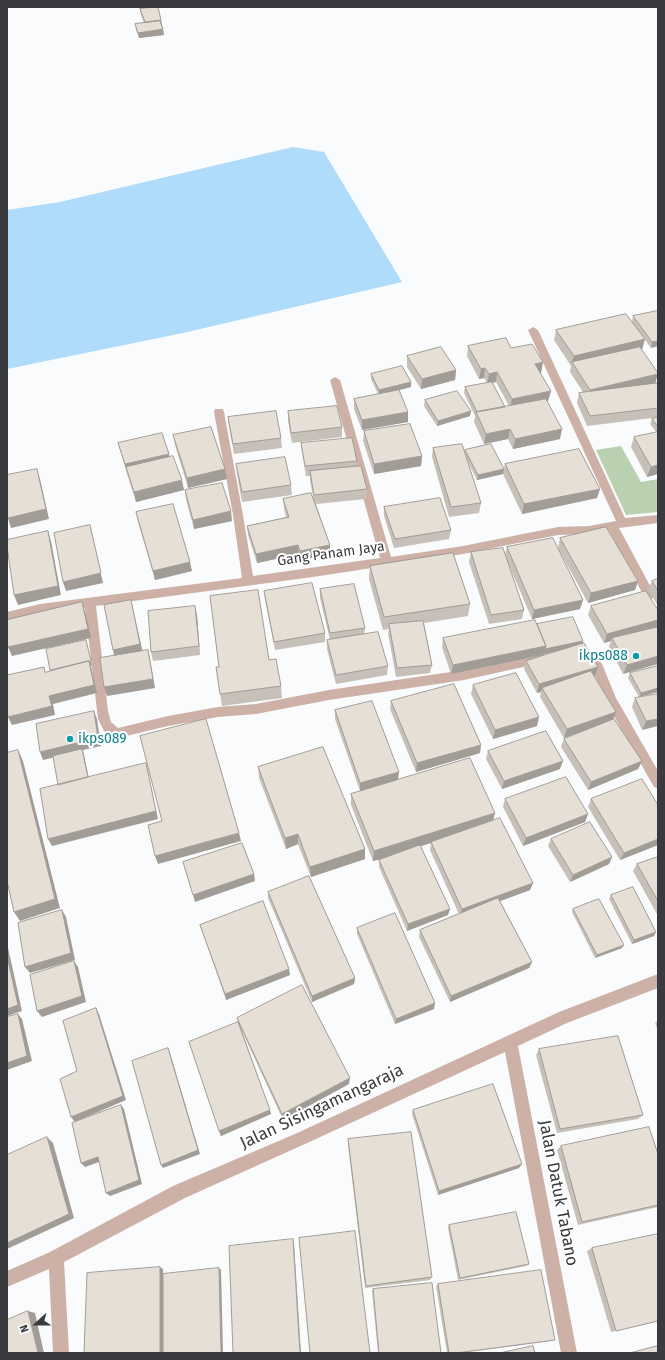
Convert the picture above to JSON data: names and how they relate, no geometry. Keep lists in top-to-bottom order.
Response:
{
  "streets": {
    "street": ["Gang Panam Jaya", "Jalan Sisingamangaraja", "Jalan Datuk Tabano"]
  },
  "crossings": [
    ["Jalan Sisingamangaraja", "Jalan Datuk Tabano"]
  ],
  "places": ["ikps088", "ikps089"],
  "north": "left"
}
